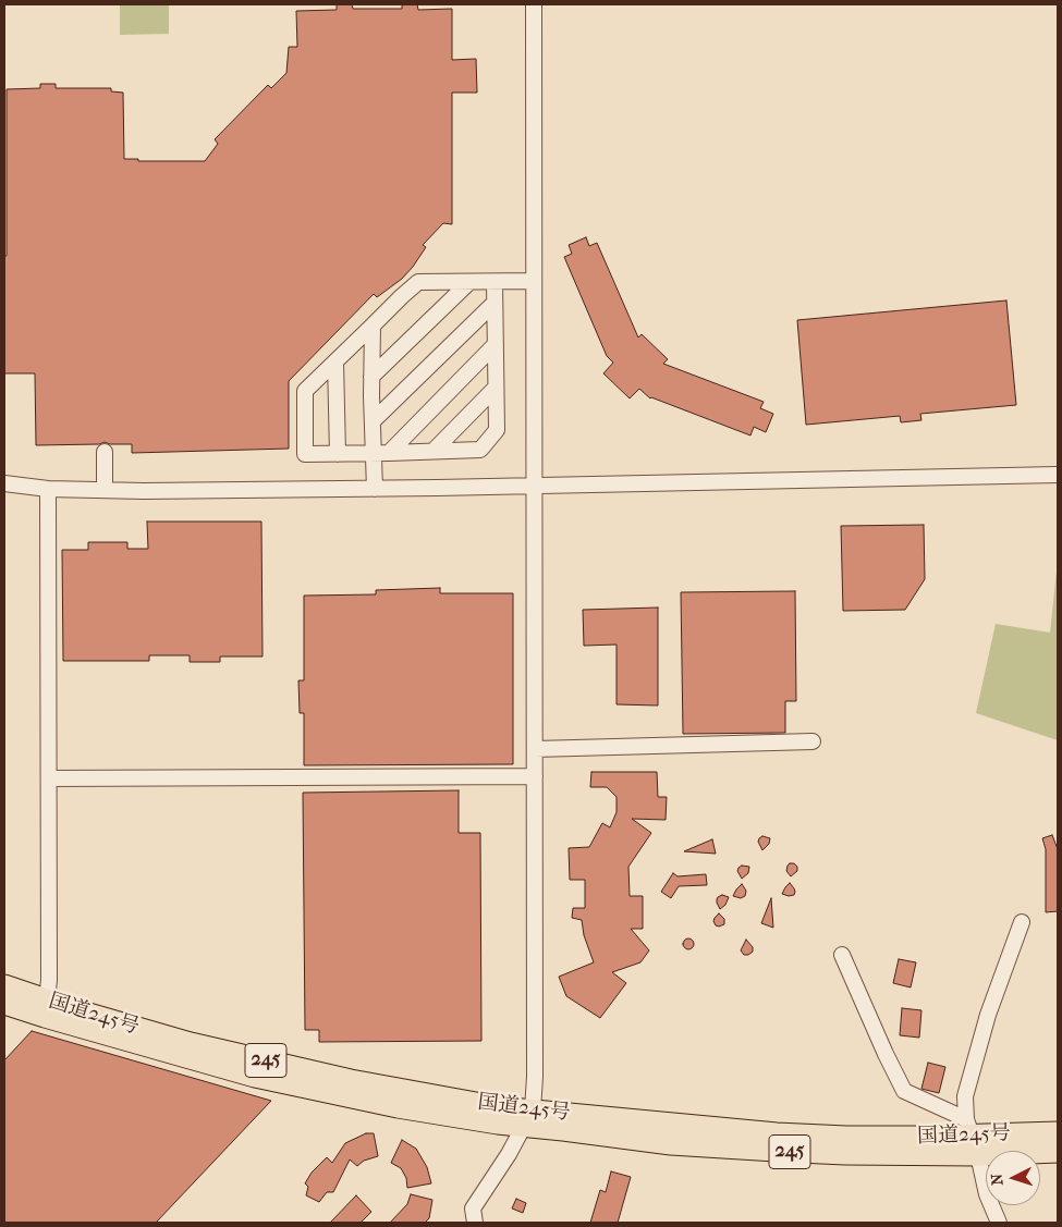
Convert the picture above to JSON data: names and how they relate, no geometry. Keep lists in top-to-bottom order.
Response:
{
  "streets": {
    "highway": ["国道245号", "245"]
  },
  "north": "left"
}
